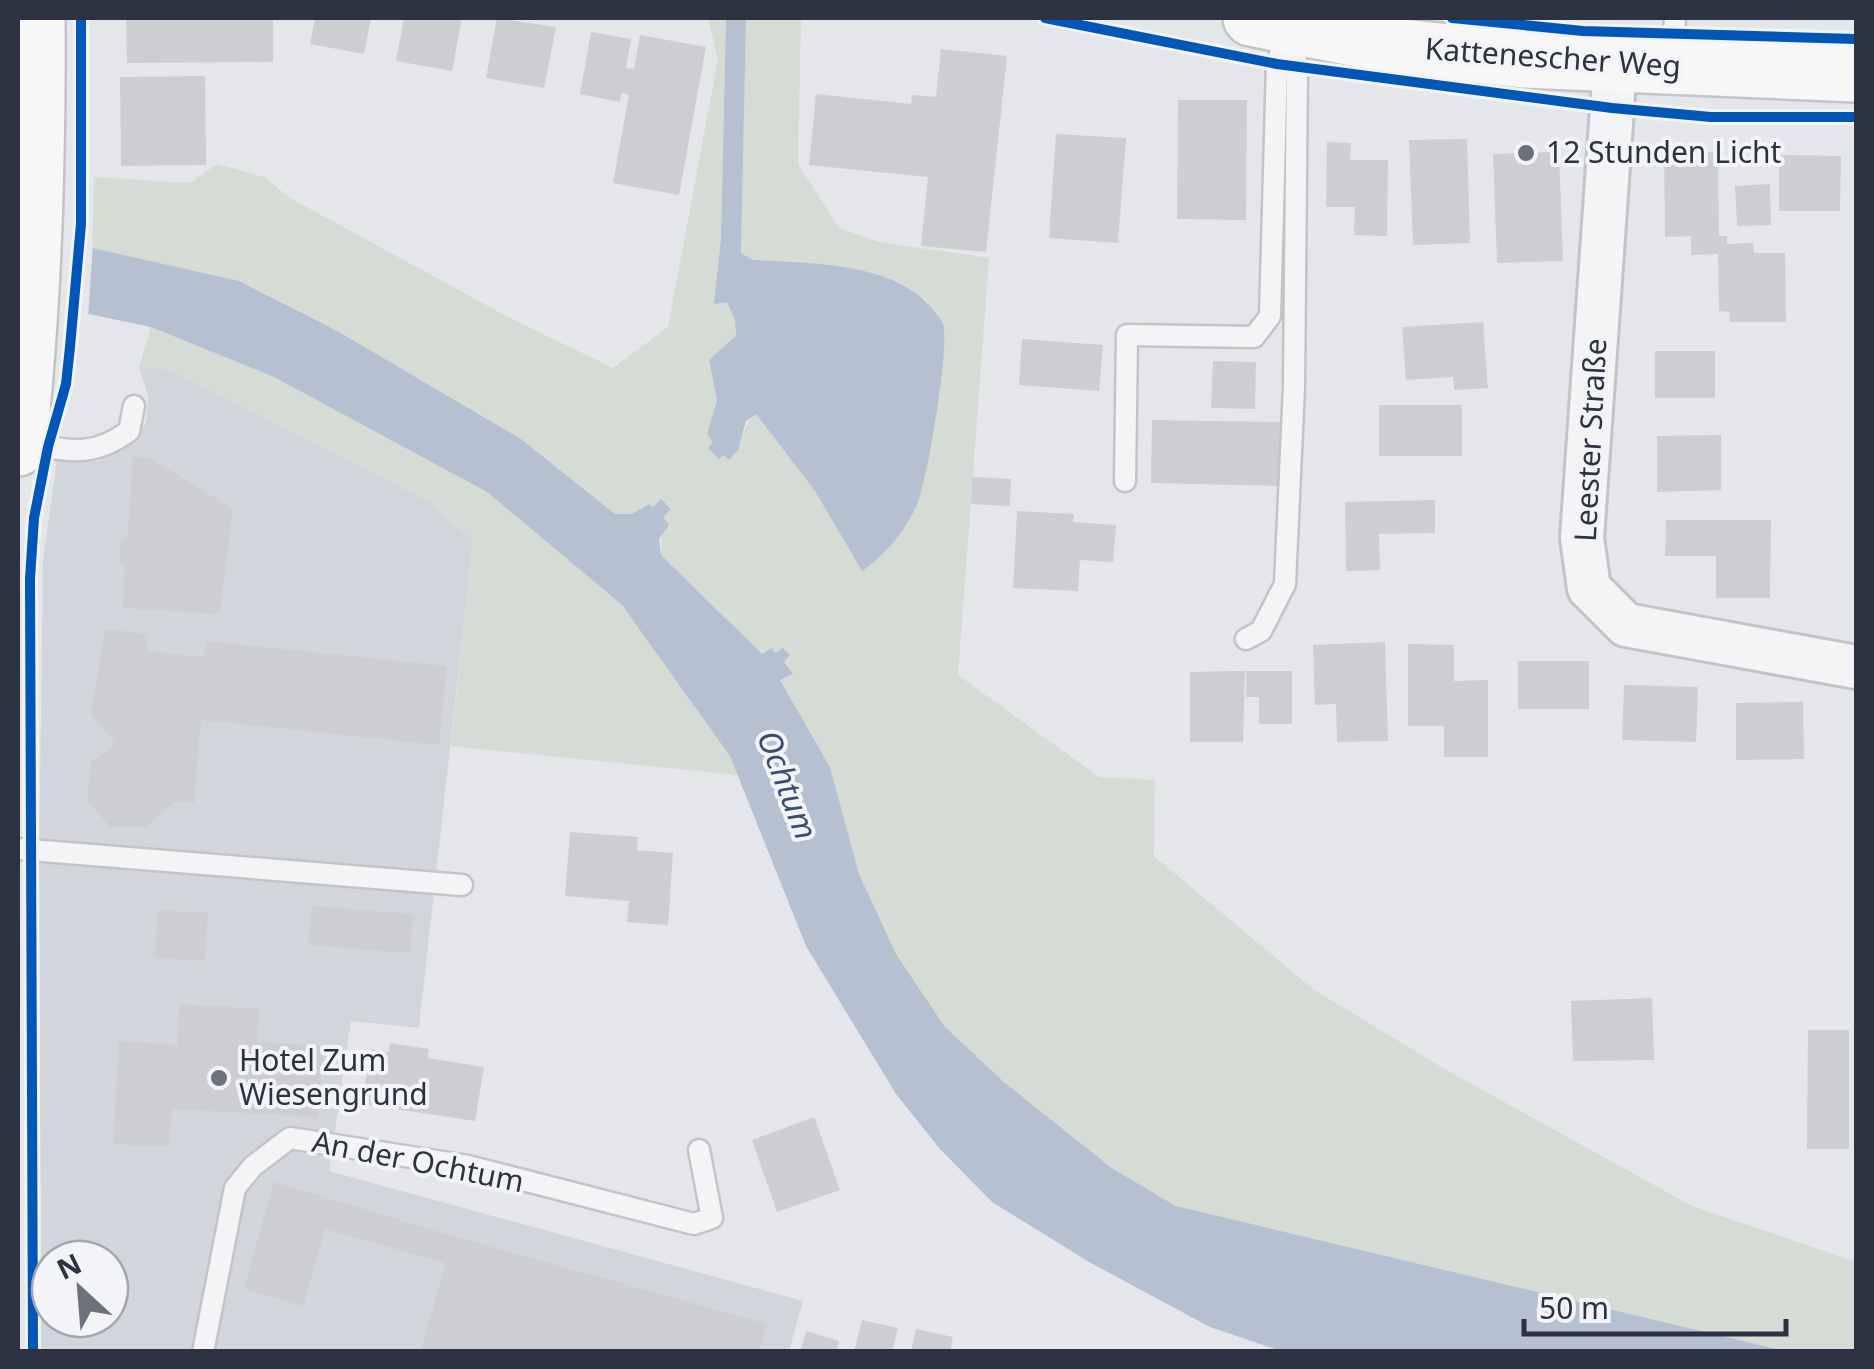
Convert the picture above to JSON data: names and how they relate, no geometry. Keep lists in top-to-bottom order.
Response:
{
  "streets": {
    "street": ["Kattenescher Weg", "Leester Straße"],
    "lane": ["An der Ochtum"]
  },
  "crossings": [
    ["Kattenescher Weg", "Leester Straße"]
  ],
  "water": ["Ochtum"],
  "places": ["12 Stunden Licht", "Hotel Zum Wiesengrund"],
  "scale_bar": "50 m",
  "north": "top left"
}
